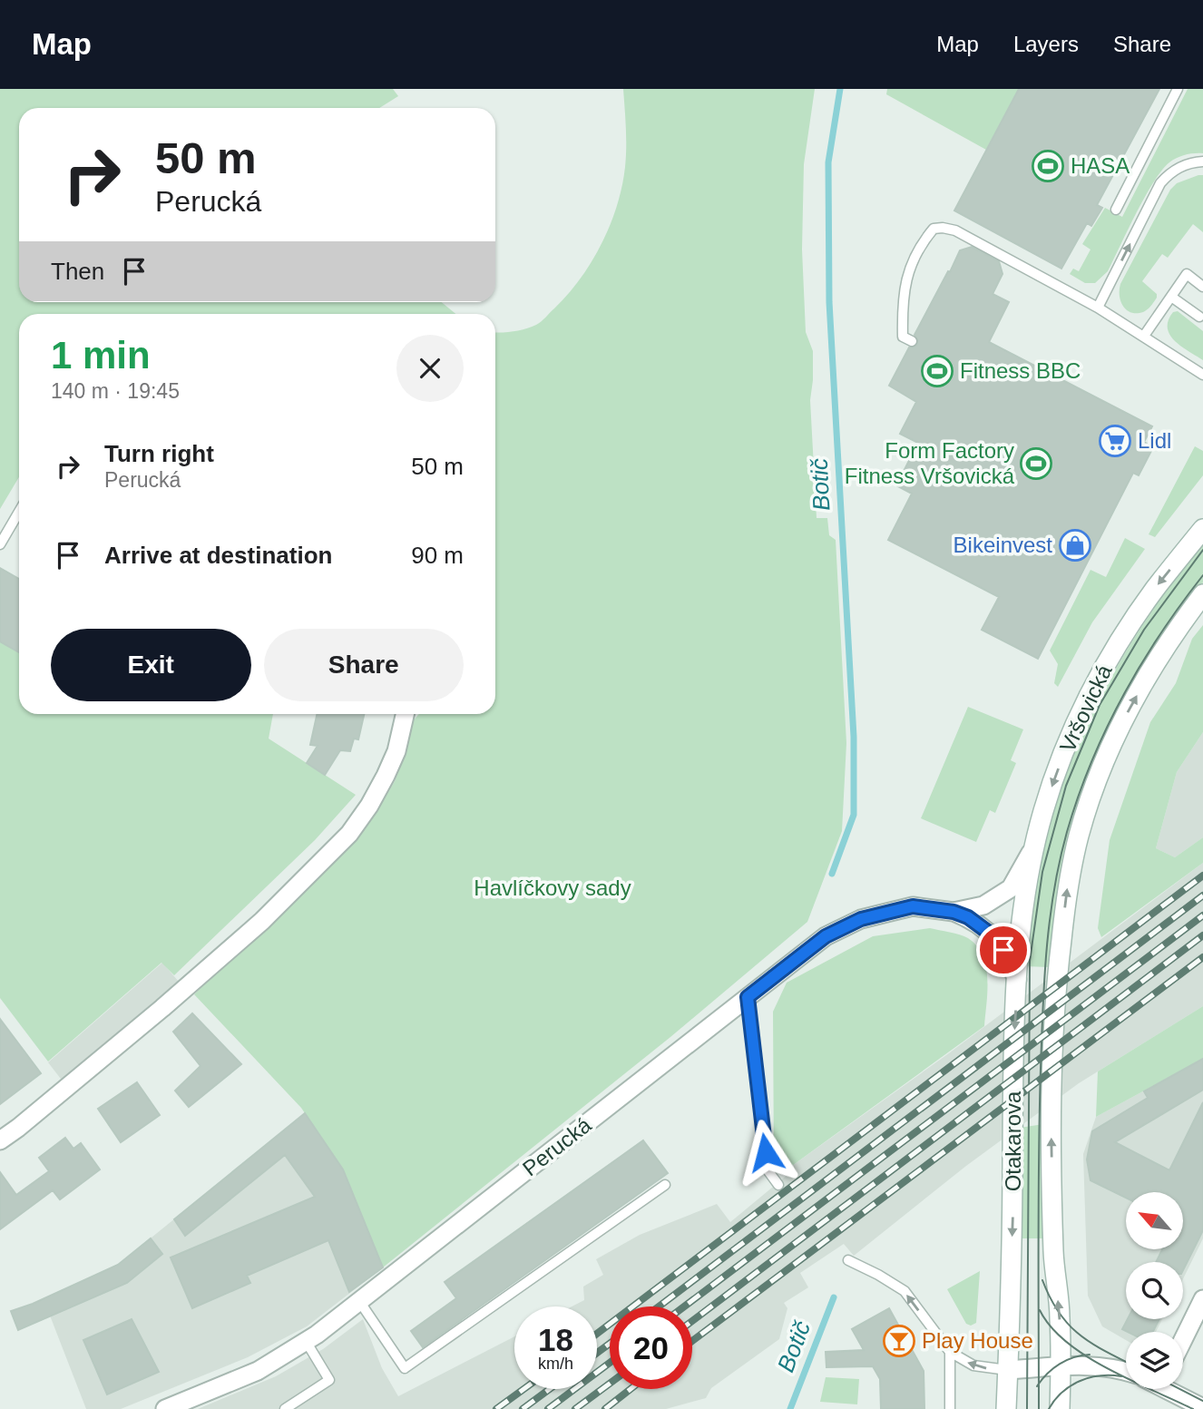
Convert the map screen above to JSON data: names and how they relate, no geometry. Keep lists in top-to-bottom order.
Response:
{
  "streets": {
    "main road": ["Vršovická", "Otakarova"],
    "street": ["Perucká"]
  },
  "crossings": [
    ["Vršovická", "Otakarova"],
    ["Vršovická", "Perucká"],
    ["Otakarova", "Perucká"]
  ],
  "water": ["Botič"],
  "parks": ["Havlíčkovy sady"],
  "places": {
    "sports": ["HASA", "Fitness BBC", "Form Factory Fitness Vršovická"],
    "supermarket": ["Lidl"],
    "shop": ["Bikeinvest"],
    "bar": ["Play House"]
  },
  "north": "top left",
  "page": {
    "header": "Map",
    "nav": ["Map", "Layers", "Share"],
    "turn": ["50 m", "Perucká"],
    "then": "Then",
    "heading": ["1 min", "140 m · 19:45"],
    "list": [
      {
        "name": "Turn right",
        "note": "Perucká",
        "value": "50 m"
      },
      {
        "name": "Arrive at destination",
        "value": "90 m"
      }
    ],
    "buttons": ["Exit", "Share"],
    "speed": "18 km/h",
    "limit": "20"
  }
}
